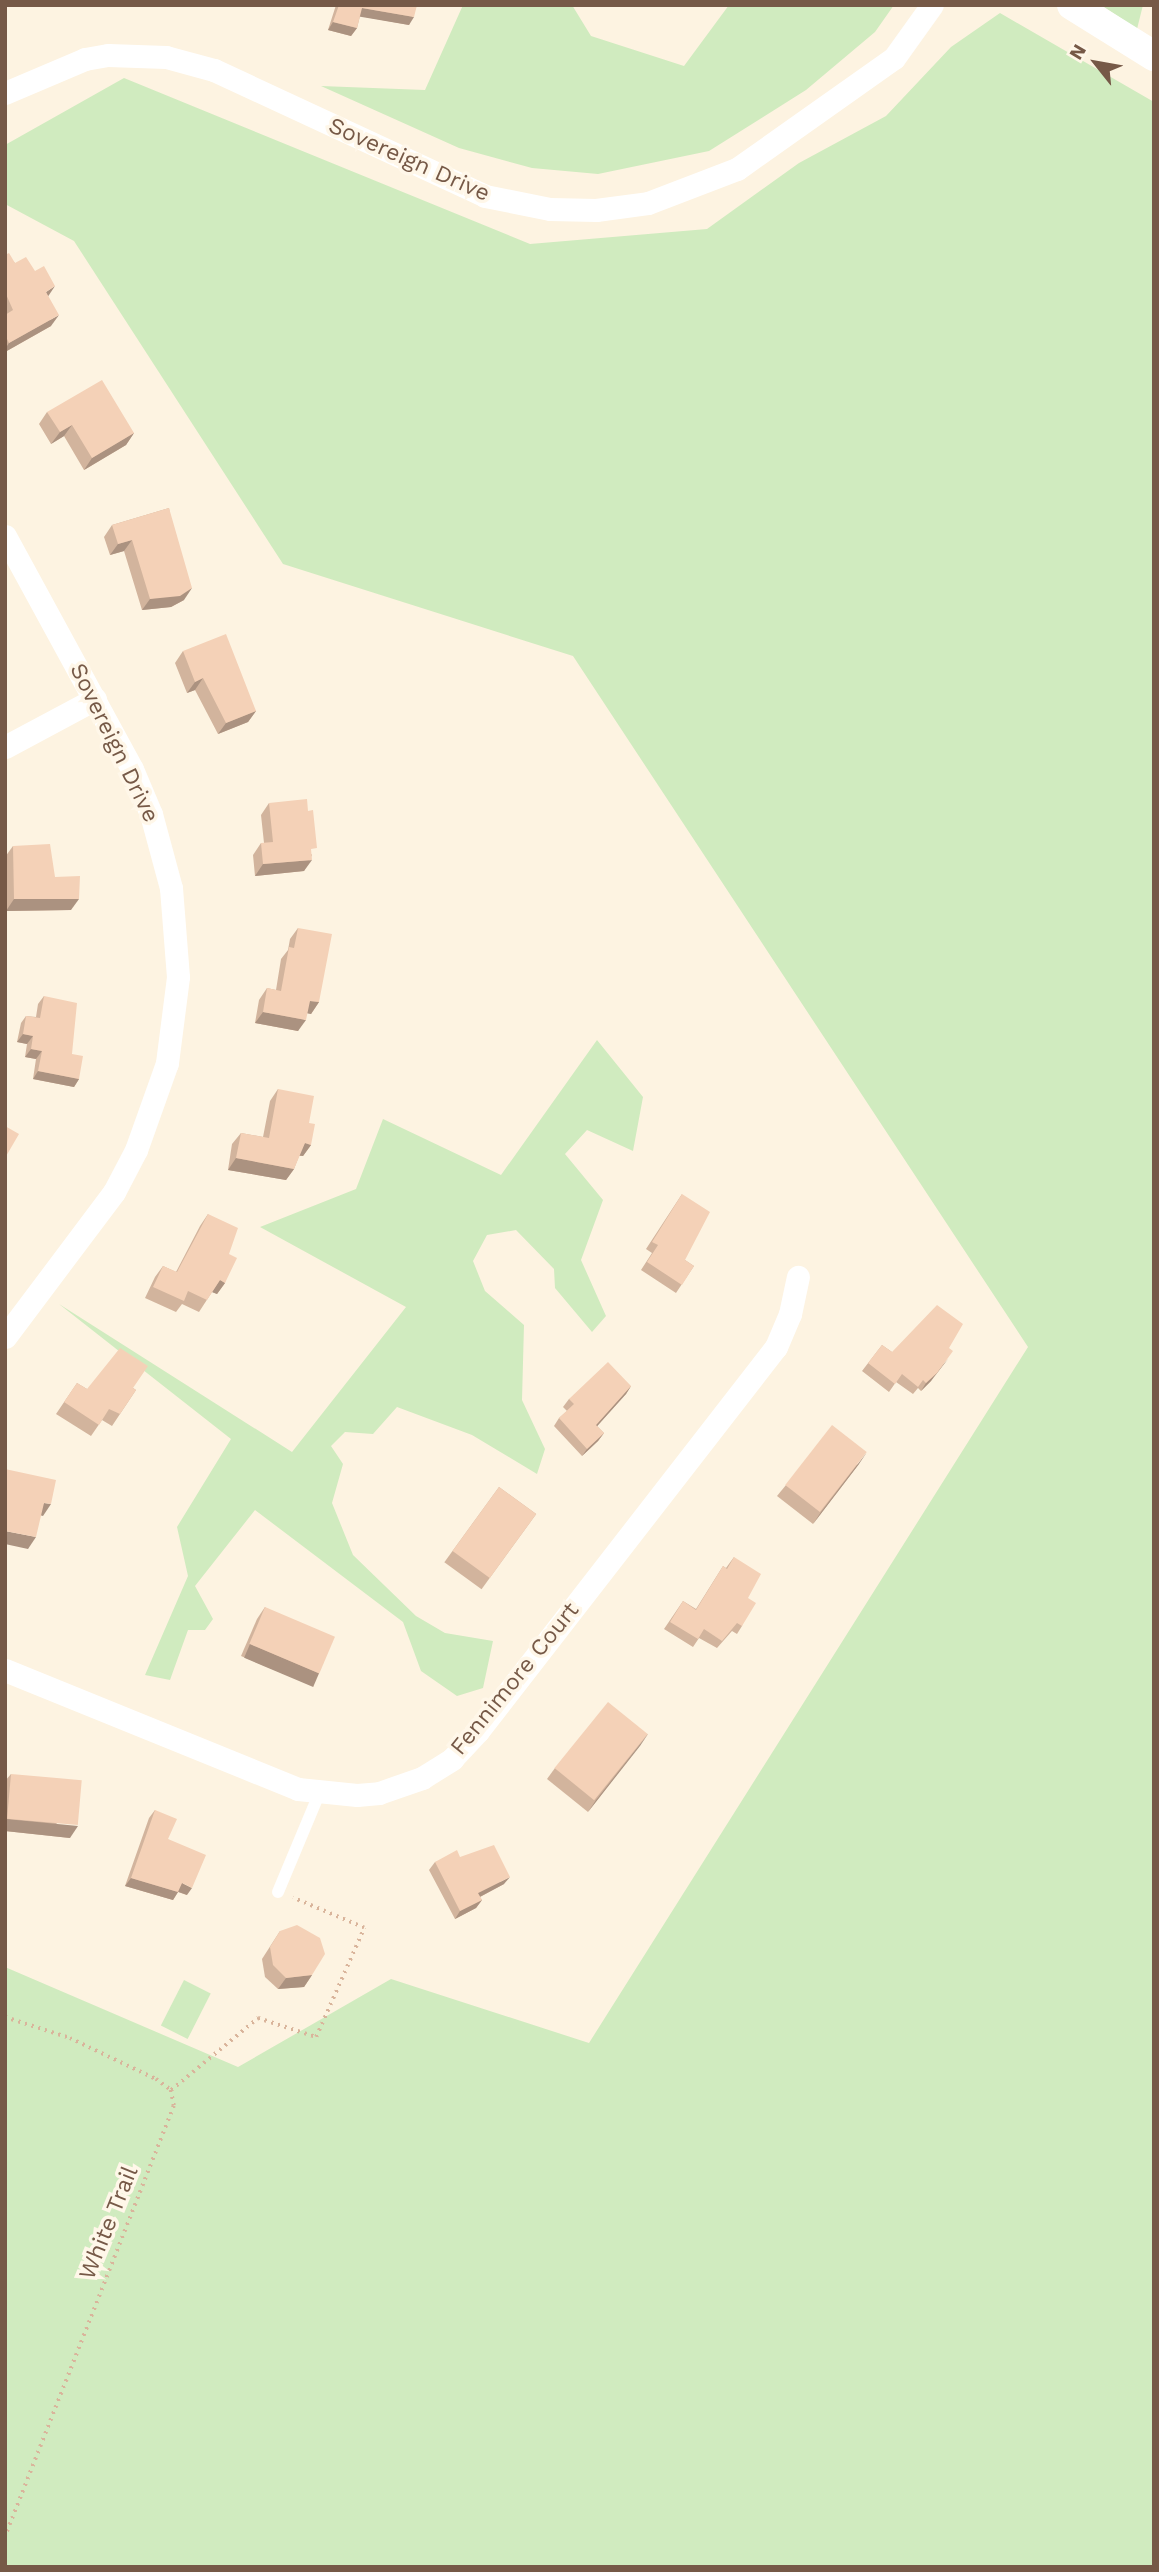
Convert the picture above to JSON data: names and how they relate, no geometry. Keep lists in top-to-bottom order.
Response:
{
  "streets": {
    "street": ["Sovereign Drive", "Fennimore Court"],
    "path": ["White Trail"]
  },
  "north": "top left"
}
